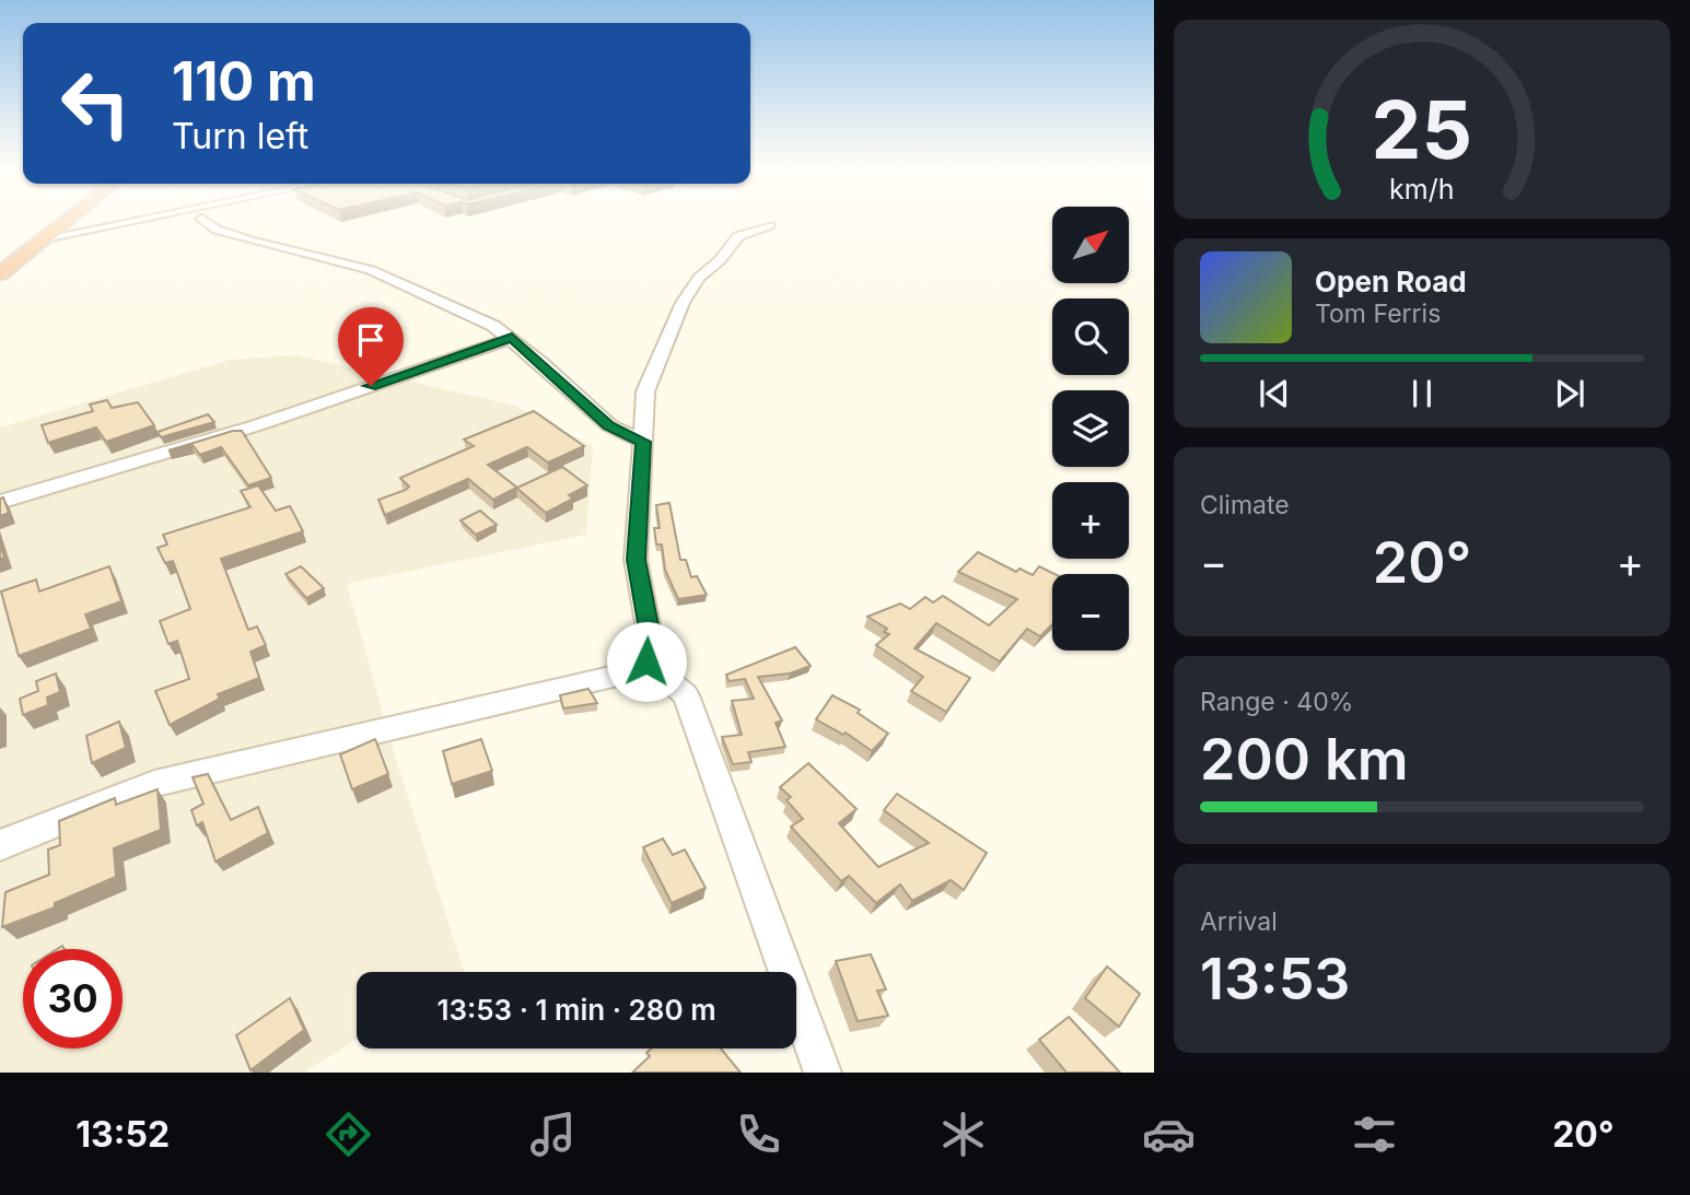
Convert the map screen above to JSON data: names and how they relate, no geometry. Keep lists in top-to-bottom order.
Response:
{
  "north": "top right",
  "page": {
    "turn": ["110 m", "Turn left"],
    "map_buttons": ["+", "−"],
    "song": ["Open Road", "Tom Ferris"],
    "tile": [
      "Climate",
      ["Range · 40%", "200 km"],
      ["Arrival", "13:53"]
    ],
    "heat": ["−", "20°", "+"],
    "limit": "30",
    "trip": "13:53 · 1 min · 280 m",
    "tabs": ["13:52", "20°"],
    "gauge": ["25", "km/h"]
  }
}
